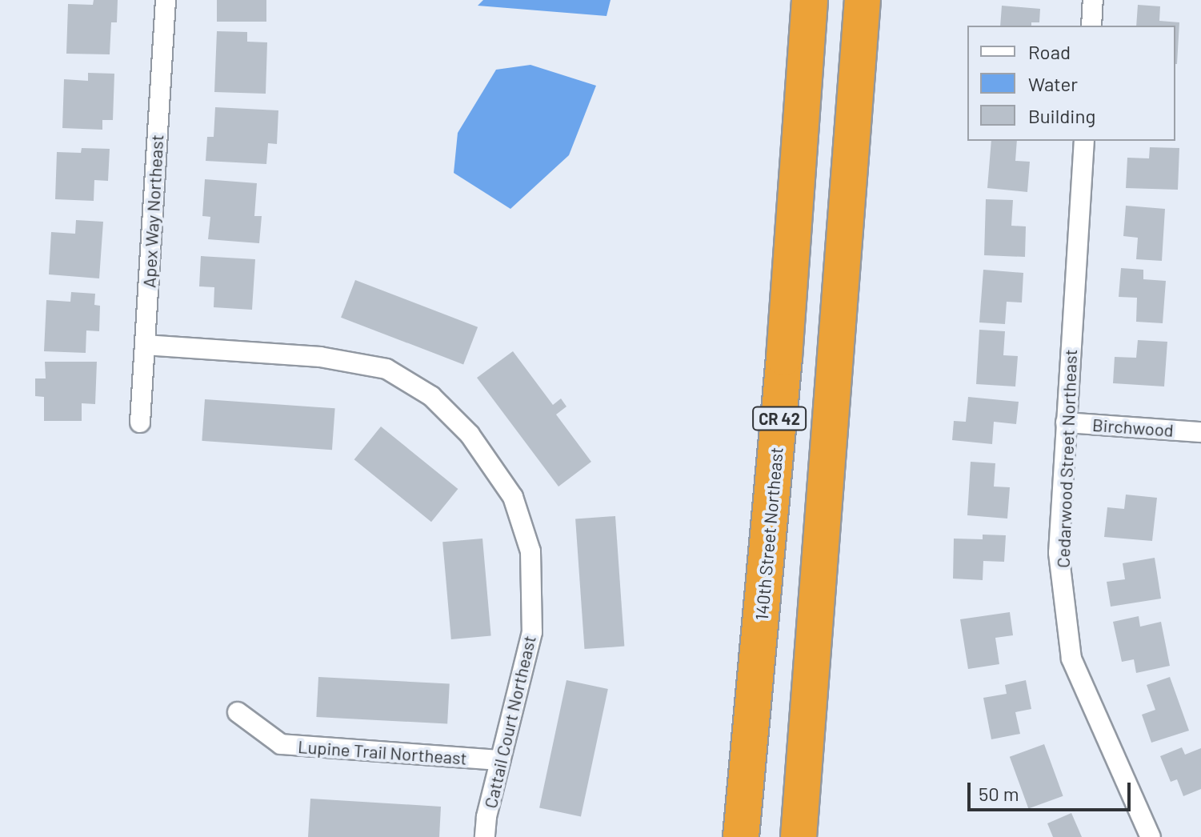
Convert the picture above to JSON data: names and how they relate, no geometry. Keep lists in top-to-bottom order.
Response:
{
  "streets": {
    "highway": ["CR 42", "140th Street Northeast"],
    "street": [
      "Apex Way Northeast",
      "Birchwood",
      "Cedarwood Street Northeast",
      "Cattail Court Northeast",
      "Lupine Trail Northeast"
    ]
  },
  "crossings": [
    ["Apex Way Northeast", "Cattail Court Northeast"],
    ["Birchwood", "Cedarwood Street Northeast"],
    ["Cattail Court Northeast", "Lupine Trail Northeast"]
  ],
  "legend": ["Road", "Water", "Building"],
  "scale_bar": "50 m"
}
